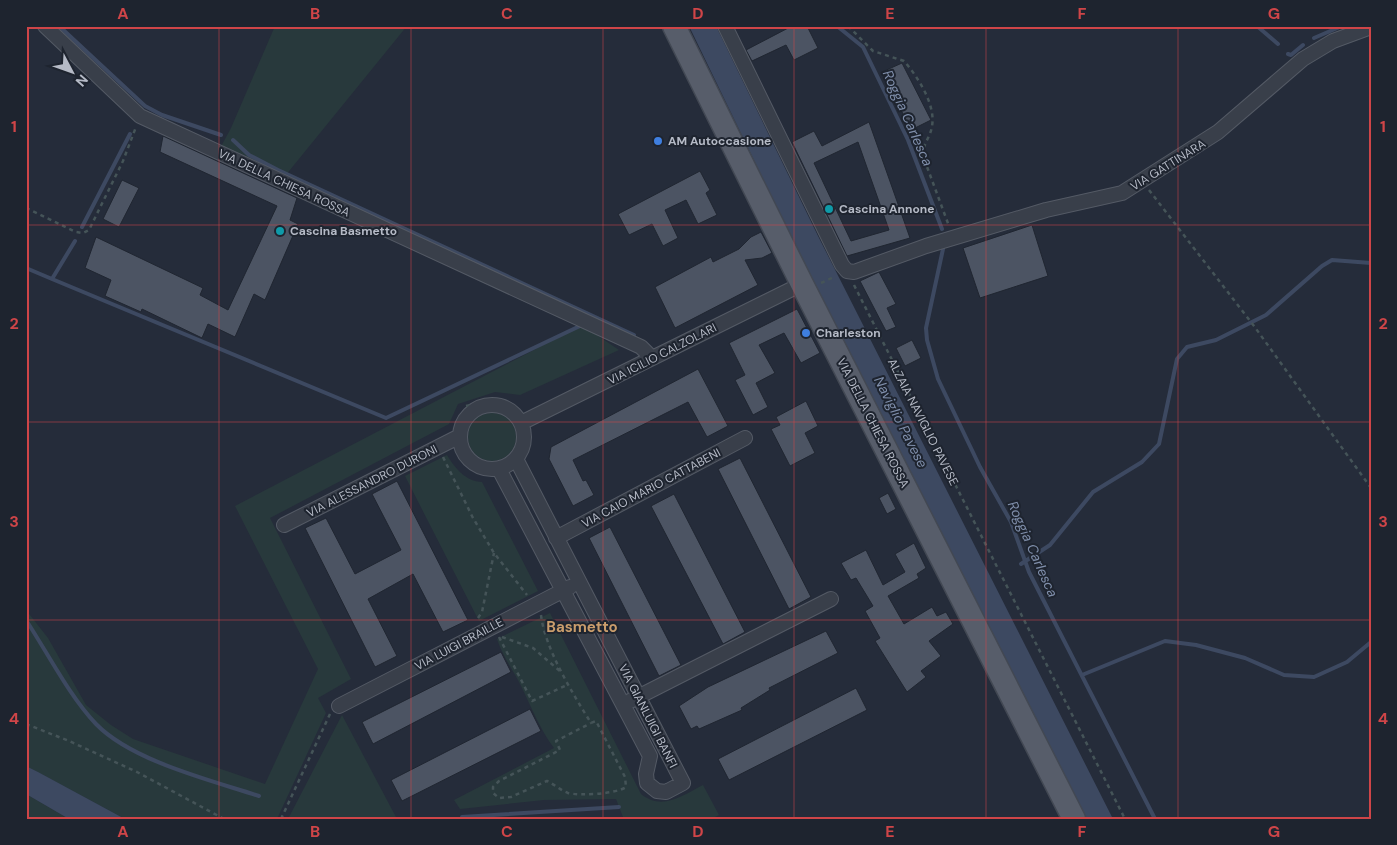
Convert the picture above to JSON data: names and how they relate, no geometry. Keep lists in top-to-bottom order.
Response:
{
  "streets": {
    "main road": ["VIA DELLA CHIESA ROSSA"],
    "street": [
      "VIA GATTINARA",
      "VIA ICILIO CALZOLARI",
      "VIA ALESSANDRO DURONI",
      "VIA CAIO MARIO CATTABENI",
      "VIA LUIGI BRAILLE",
      "VIA GIANLUIGI BANFI"
    ],
    "path": ["ALZAIA NAVIGLIO PAVESE"]
  },
  "crossings": [
    ["VIA GATTINARA", "ALZAIA NAVIGLIO PAVESE"],
    ["VIA DELLA CHIESA ROSSA", "VIA ICILIO CALZOLARI"],
    ["VIA ICILIO CALZOLARI", "VIA ALESSANDRO DURONI"],
    ["VIA ICILIO CALZOLARI", "VIA GIANLUIGI BANFI"],
    ["VIA ALESSANDRO DURONI", "VIA GIANLUIGI BANFI"],
    ["VIA CAIO MARIO CATTABENI", "VIA GIANLUIGI BANFI"],
    ["VIA LUIGI BRAILLE", "VIA GIANLUIGI BANFI"]
  ],
  "districts": ["Basmetto"],
  "water": ["Roggia Carlesca", "Naviglio Pavese"],
  "places": [
    "AM Autoccasione",
    "Cascina Annone",
    "Cascina Basmetto",
    "Charleston"
  ],
  "north": "bottom right",
  "grid": {
    "columns": [
      "A",
      "B",
      "C",
      "D",
      "E",
      "F",
      "G"
    ],
    "rows": [
      "1",
      "2",
      "3",
      "4"
    ]
  }
}
